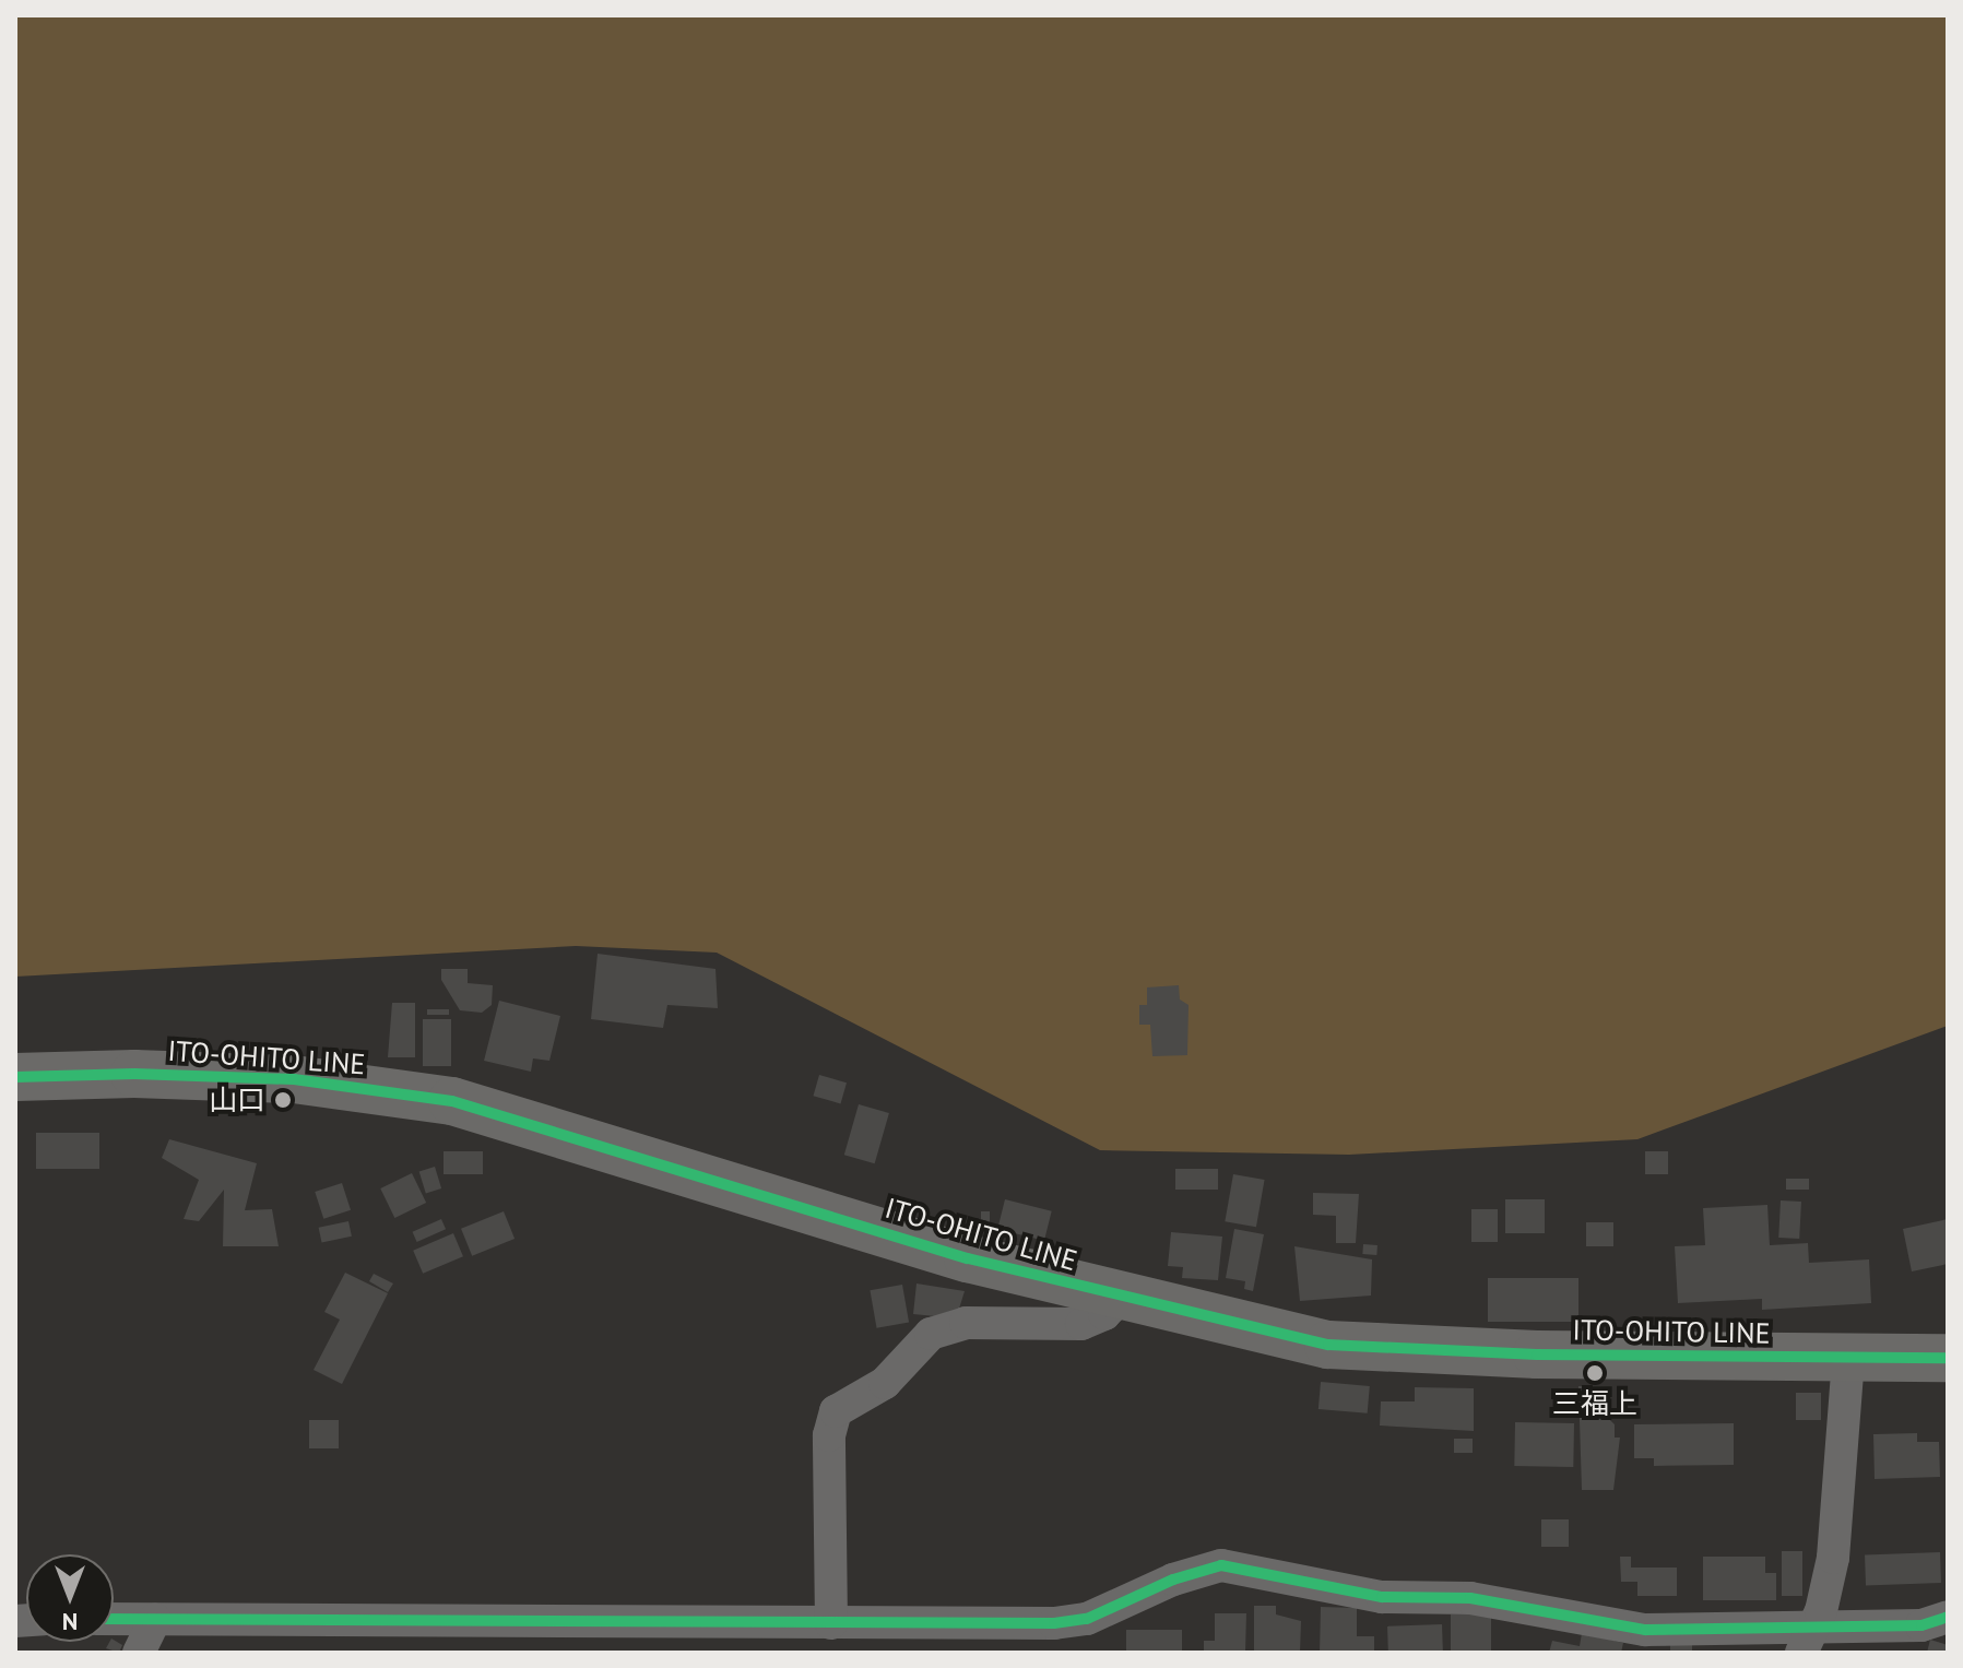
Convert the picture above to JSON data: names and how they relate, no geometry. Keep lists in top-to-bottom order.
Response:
{
  "streets": {
    "main road": ["ITO-OHITO LINE"]
  },
  "places": ["山口", "三福上"],
  "north": "bottom"
}
